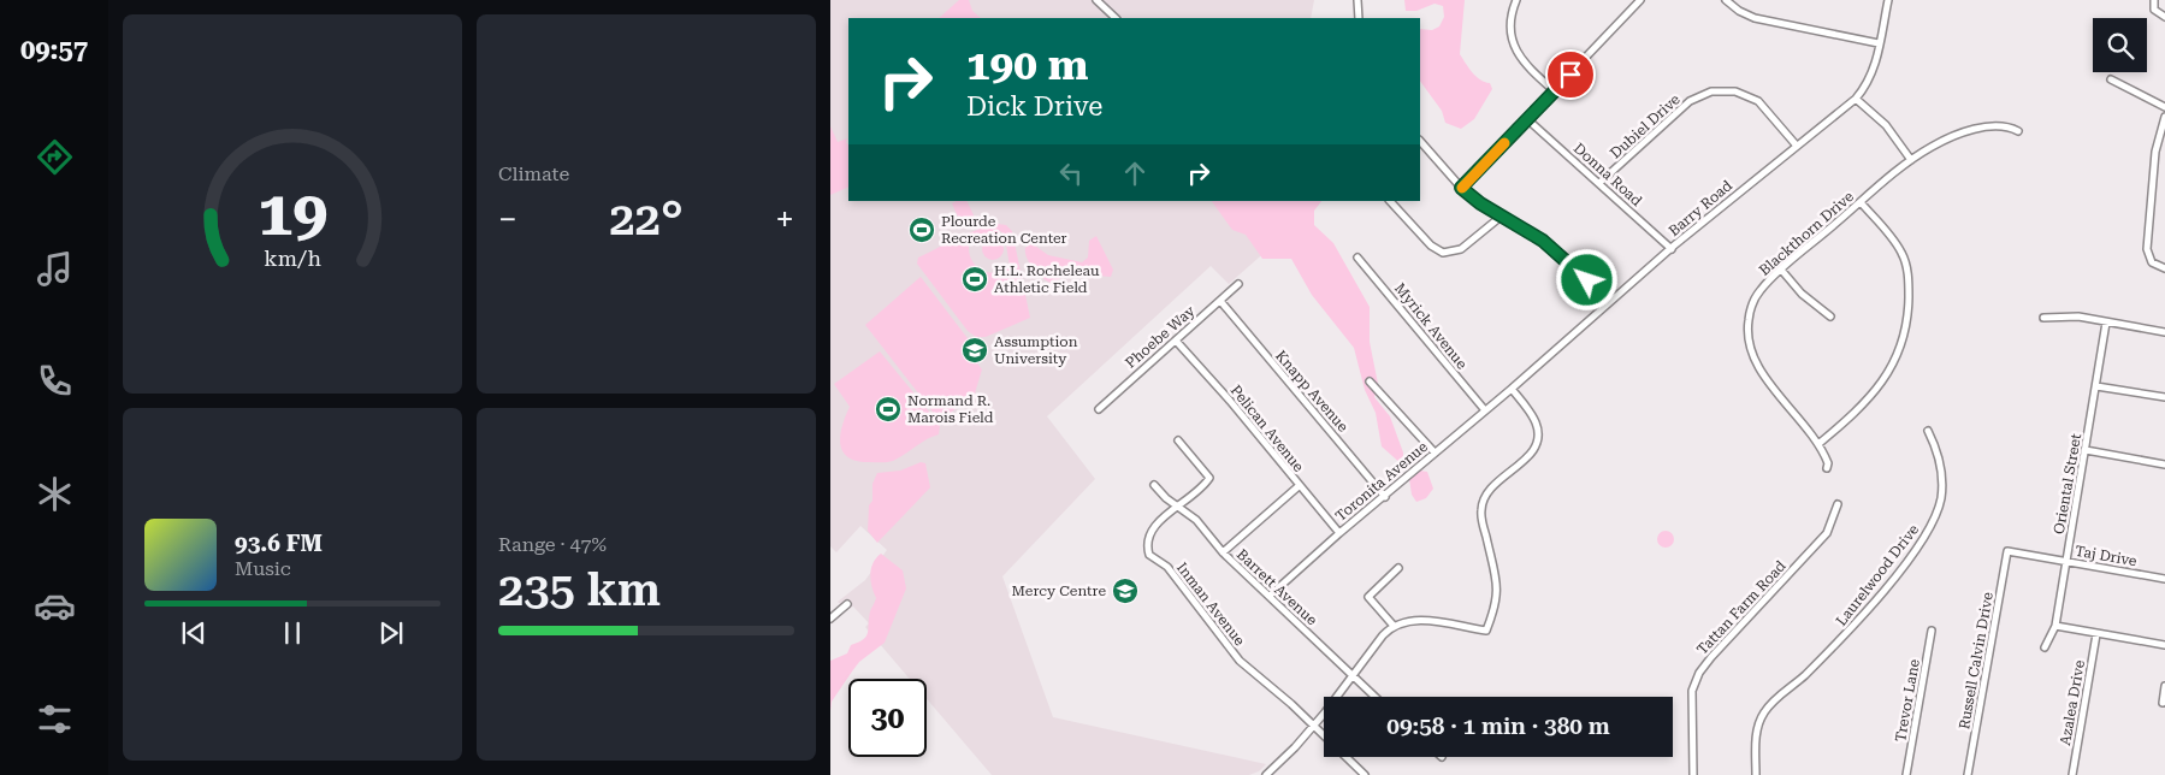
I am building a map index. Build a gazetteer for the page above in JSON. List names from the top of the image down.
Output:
{
  "streets": {
    "street": [
      "Dubiel Drive",
      "Donna Road",
      "Barry Road",
      "Blackthorn Drive",
      "Myrick Avenue",
      "Phoebe Way",
      "Knapp Avenue",
      "Pelican Avenue",
      "Toronita Avenue",
      "Oriental Street",
      "Taj Drive",
      "Laurelwood Drive",
      "Barrett Avenue",
      "Inman Avenue",
      "Tattan Farm Road",
      "Russell Calvin Drive",
      "Trevor Lane",
      "Azalea Drive"
    ]
  },
  "crossings": [
    ["Dubiel Drive", "Donna Road"],
    ["Dubiel Drive", "Barry Road"],
    ["Donna Road", "Barry Road"],
    ["Barry Road", "Toronita Avenue"],
    ["Myrick Avenue", "Toronita Avenue"],
    ["Phoebe Way", "Knapp Avenue"],
    ["Phoebe Way", "Pelican Avenue"],
    ["Knapp Avenue", "Toronita Avenue"],
    ["Pelican Avenue", "Toronita Avenue"],
    ["Toronita Avenue", "Barrett Avenue"],
    ["Oriental Street", "Taj Drive"],
    ["Taj Drive", "Russell Calvin Drive"],
    ["Barrett Avenue", "Inman Avenue"]
  ],
  "places": {
    "sports": ["Plourde Recreation Center", "H.L. Rocheleau Athletic Field", "Normand R. Marois Field"],
    "school or university": ["Assumption University", "Mercy Centre"]
  },
  "page": {
    "tabs": "09:57",
    "tile": [
      "Climate",
      ["Range · 47%", "235 km"]
    ],
    "turn": ["190 m", "Dick Drive"],
    "heat": ["−", "22°", "+"],
    "song": ["93.6 FM", "Music"],
    "limit": "30",
    "trip": "09:58 · 1 min · 380 m",
    "gauge": ["19", "km/h"]
  }
}
